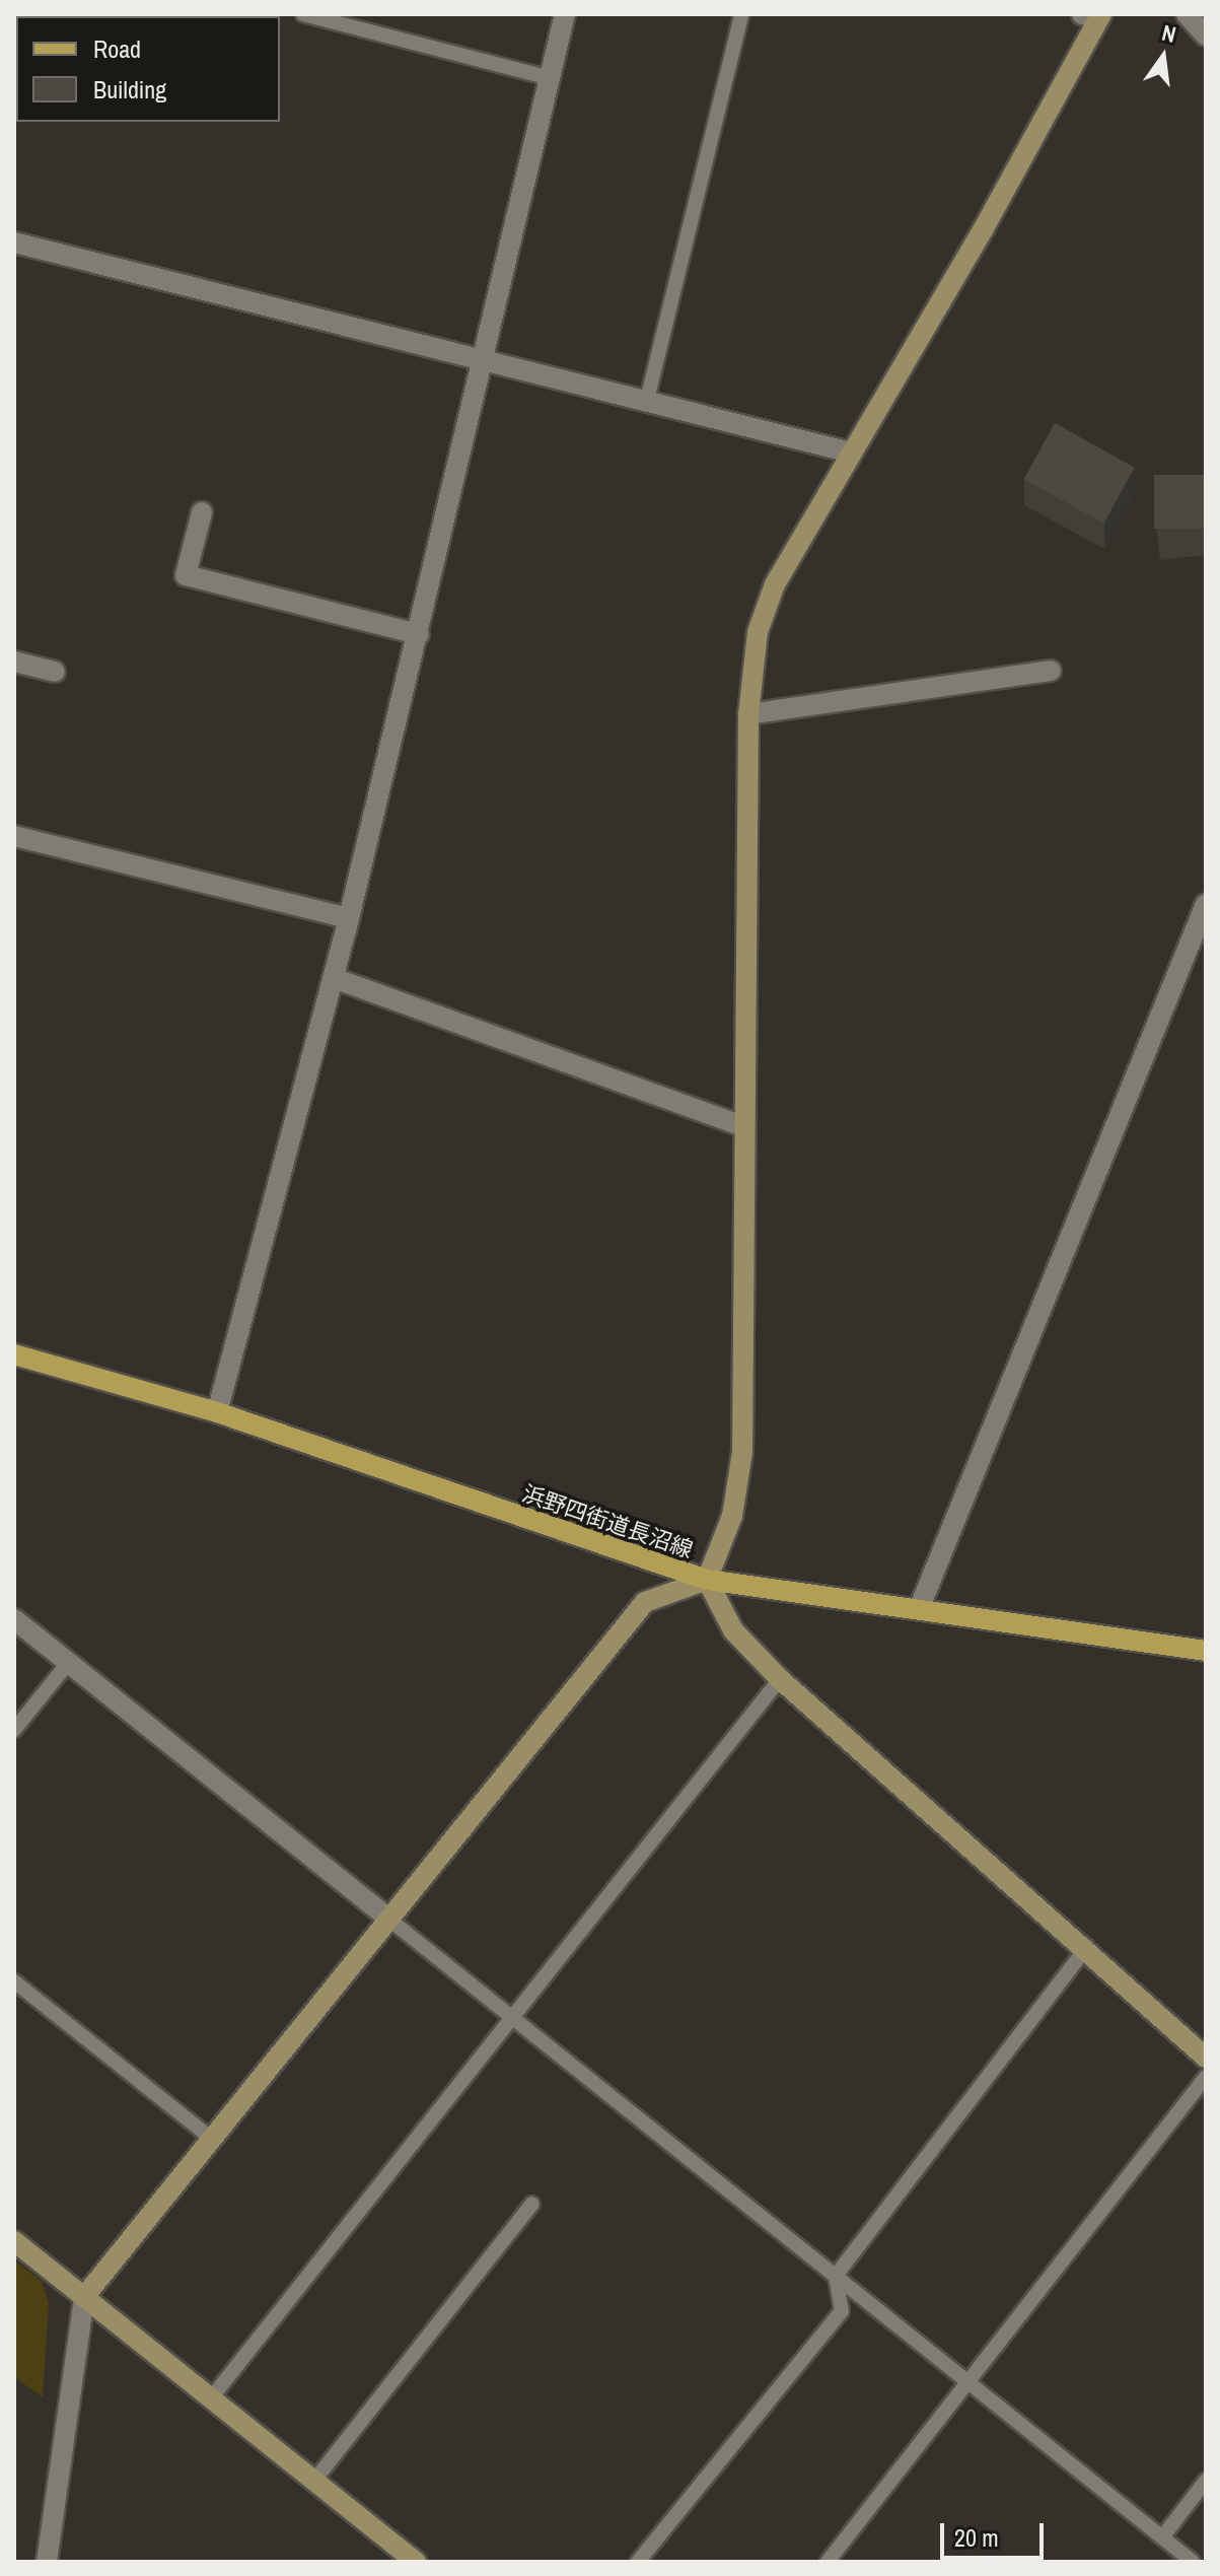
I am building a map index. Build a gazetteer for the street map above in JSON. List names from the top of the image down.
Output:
{
  "streets": {
    "main road": ["浜野四街道長沼線"]
  },
  "legend": ["Road", "Building"],
  "scale_bar": "20 m",
  "north": "top"
}
